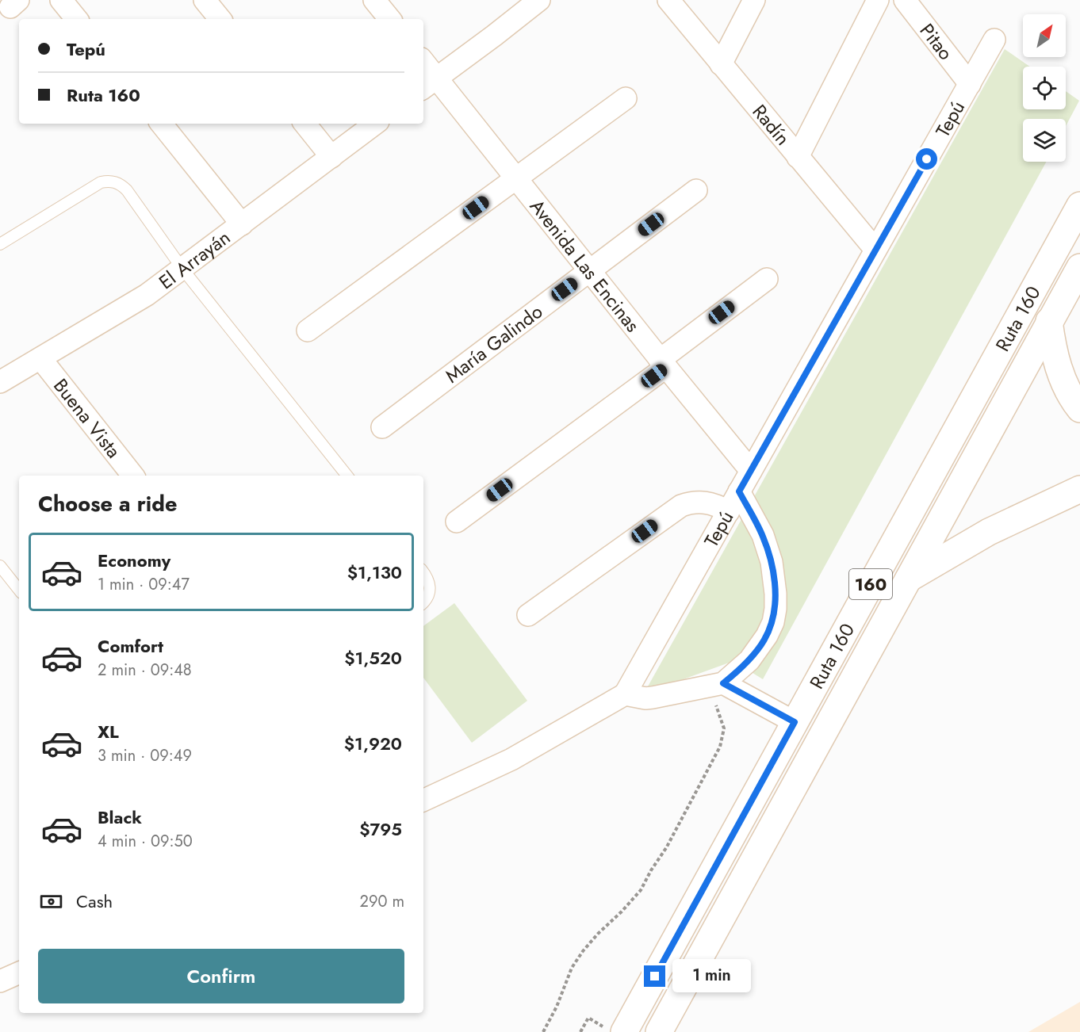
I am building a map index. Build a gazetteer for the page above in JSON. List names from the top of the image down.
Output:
{
  "streets": {
    "highway": ["Ruta 160", "160"],
    "street": [
      "Pitao",
      "Tepú",
      "Radín",
      "El Arrayán",
      "Avenida Las Encinas",
      "María Galindo",
      "Buena Vista"
    ]
  },
  "crossings": [
    ["Pitao", "Tepú"],
    ["Tepú", "Radín"],
    ["Tepú", "Avenida Las Encinas"],
    ["El Arrayán", "Buena Vista"],
    ["Avenida Las Encinas", "María Galindo"]
  ],
  "north": "top right",
  "page": {
    "banner": ["Tepú", "Ruta 160"],
    "heading": "Choose a ride",
    "list": [
      {
        "name": "Economy",
        "note": "1 min · 09:47",
        "value": "$1,130"
      },
      {
        "name": "Comfort",
        "note": "2 min · 09:48",
        "value": "$1,520"
      },
      {
        "name": "XL",
        "note": "3 min · 09:49",
        "value": "$1,920"
      },
      {
        "name": "Black",
        "note": "4 min · 09:50",
        "value": "$795"
      }
    ],
    "pay": ["Cash", "290 m"],
    "buttons": "Confirm",
    "bubble": "1 min"
  }
}
